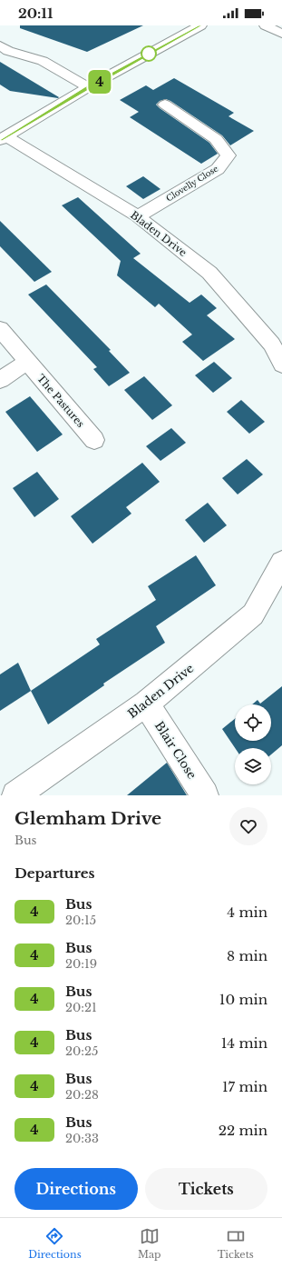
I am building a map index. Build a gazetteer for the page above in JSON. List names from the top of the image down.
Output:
{
  "streets": {
    "street": [
      "Clovelly Close",
      "Bladen Drive",
      "The Pastures",
      "Blair Close"
    ]
  },
  "crossings": [
    ["Clovelly Close", "Bladen Drive"],
    ["Bladen Drive", "Blair Close"]
  ],
  "lines": ["bus line 4"],
  "page": {
    "status": "20:11",
    "on_map": "4",
    "heading": [
      ["Glemham Drive", "Bus"],
      "Departures"
    ],
    "list": [
      {
        "mark": "4",
        "name": "Bus",
        "note": "20:15",
        "value": "4 min"
      },
      {
        "mark": "4",
        "name": "Bus",
        "note": "20:19",
        "value": "8 min"
      },
      {
        "mark": "4",
        "name": "Bus",
        "note": "20:21",
        "value": "10 min"
      },
      {
        "mark": "4",
        "name": "Bus",
        "note": "20:25",
        "value": "14 min"
      },
      {
        "mark": "4",
        "name": "Bus",
        "note": "20:28",
        "value": "17 min"
      },
      {
        "mark": "4",
        "name": "Bus",
        "note": "20:33",
        "value": "22 min"
      }
    ],
    "buttons": ["Directions", "Tickets"],
    "tabs": ["Directions", "Map", "Tickets"]
  }
}
